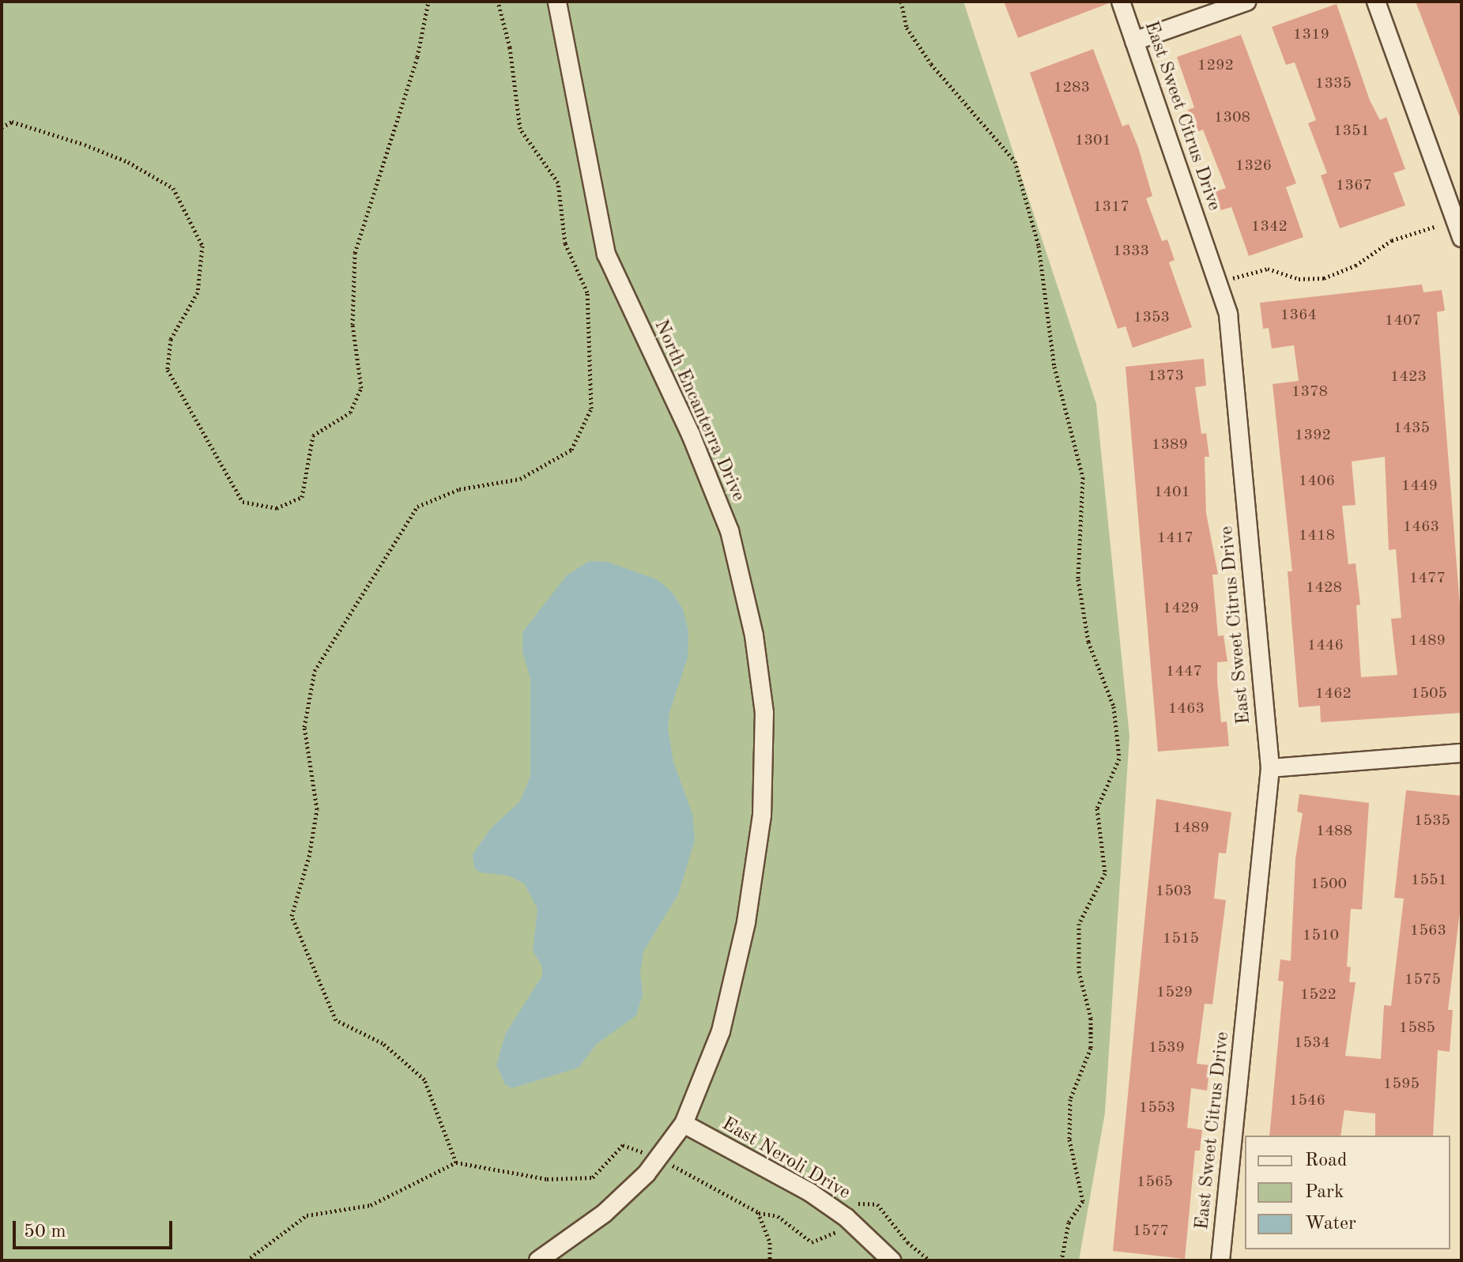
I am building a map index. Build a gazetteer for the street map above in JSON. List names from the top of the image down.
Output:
{
  "streets": {
    "street": ["East Sweet Citrus Drive", "North Encanterra Drive", "East Neroli Drive"]
  },
  "crossings": [
    ["North Encanterra Drive", "East Neroli Drive"]
  ],
  "house_numbers": [
    "1319",
    "1292",
    "1335",
    "1283",
    "1308",
    "1351",
    "1301",
    "1326",
    "1367",
    "1317",
    "1342",
    "1333",
    "1364",
    "1353",
    "1407",
    "1373",
    "1423",
    "1378",
    "1435",
    "1392",
    "1389",
    "1406",
    "1449",
    "1401",
    "1463",
    "1418",
    "1417",
    "1477",
    "1428",
    "1429",
    "1489",
    "1446",
    "1447",
    "1462",
    "1505",
    "1463",
    "1535",
    "1489",
    "1488",
    "1551",
    "1500",
    "1503",
    "1563",
    "1510",
    "1515",
    "1575",
    "1529",
    "1522",
    "1585",
    "1534",
    "1539",
    "1595",
    "1546",
    "1553",
    "1565",
    "1577"
  ],
  "legend": ["Road", "Park", "Water"],
  "scale_bar": "50 m"
}
